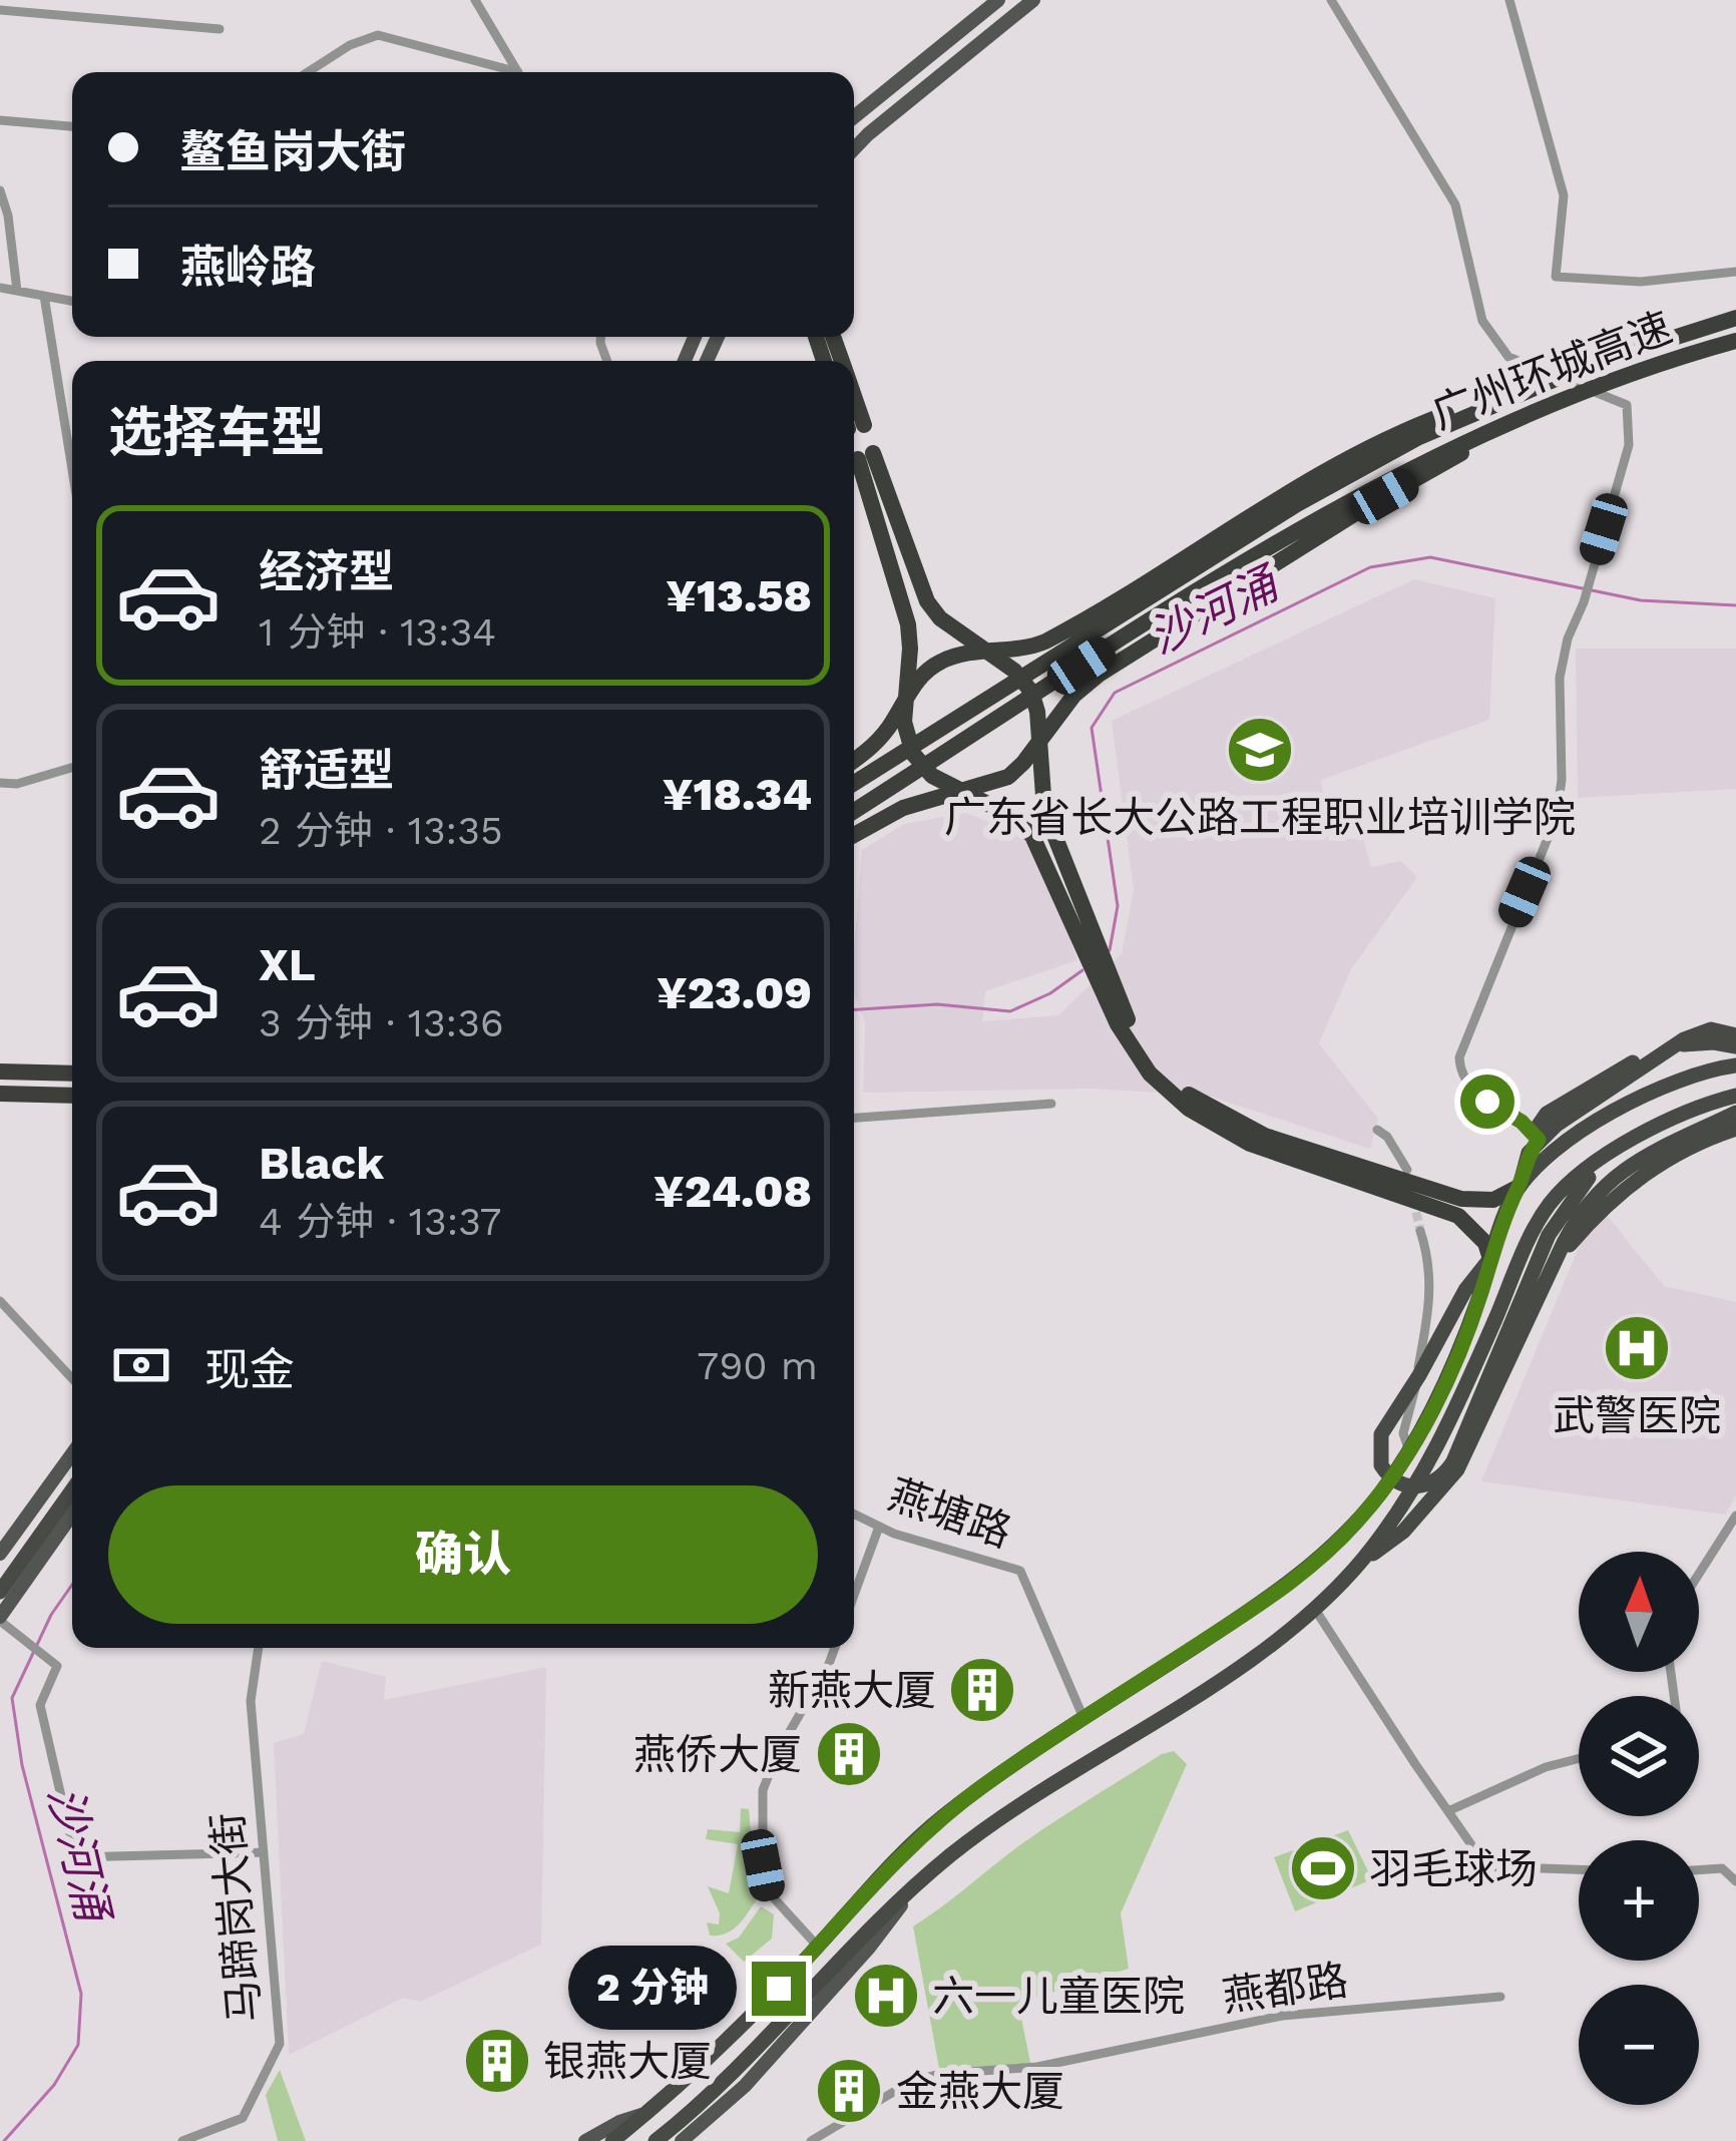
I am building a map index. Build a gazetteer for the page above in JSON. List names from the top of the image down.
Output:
{
  "streets": {
    "highway": ["广州环城高速"],
    "street": ["燕塘路", "马蹄岗大街", "燕都路"]
  },
  "water": ["沙河涌"],
  "places": {
    "school or university": ["广东省长大公路工程职业培训学院"],
    "hospital": ["武警医院", "六一儿童医院"],
    "building": [
      "新燕大厦",
      "燕侨大厦",
      "银燕大厦",
      "金燕大厦"
    ],
    "sports": ["羽毛球场"]
  },
  "north": "top",
  "page": {
    "banner": ["鳌鱼岗大街", "燕岭路"],
    "heading": "选择车型",
    "list": [
      {
        "name": "经济型",
        "note": "1 分钟 · 13:34",
        "value": "¥13.58"
      },
      {
        "name": "舒适型",
        "note": "2 分钟 · 13:35",
        "value": "¥18.34"
      },
      {
        "name": "XL",
        "note": "3 分钟 · 13:36",
        "value": "¥23.09"
      },
      {
        "name": "Black",
        "note": "4 分钟 · 13:37",
        "value": "¥24.08"
      }
    ],
    "pay": ["现金", "790 m"],
    "buttons": "确认",
    "map_buttons": ["+", "−"],
    "bubble": "2 分钟"
  }
}
